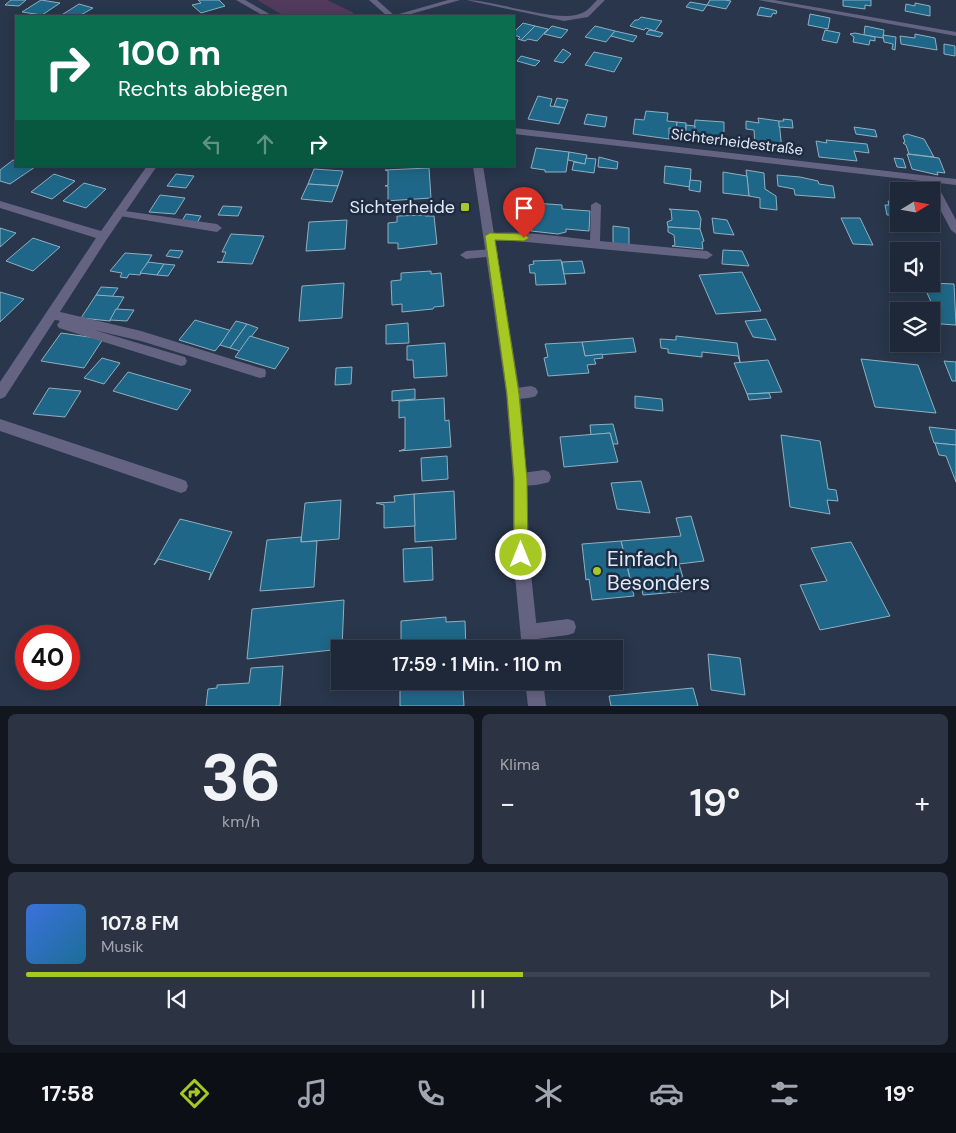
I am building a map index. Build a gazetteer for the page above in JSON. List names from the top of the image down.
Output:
{
  "streets": {
    "street": ["Sichterheidestraße"]
  },
  "places": {
    "transit": ["Sichterheide"],
    "other": ["Einfach Besonders"]
  },
  "north": "right",
  "page": {
    "turn": ["100 m", "Rechts abbiegen"],
    "limit": "40",
    "trip": "17:59 · 1 Min. · 110 m",
    "tile": [
      ["36", "km/h"],
      "Klima"
    ],
    "heat": ["−", "19°", "+"],
    "song": ["107.8 FM", "Musik"],
    "tabs": ["17:58", "19°"]
  }
}
